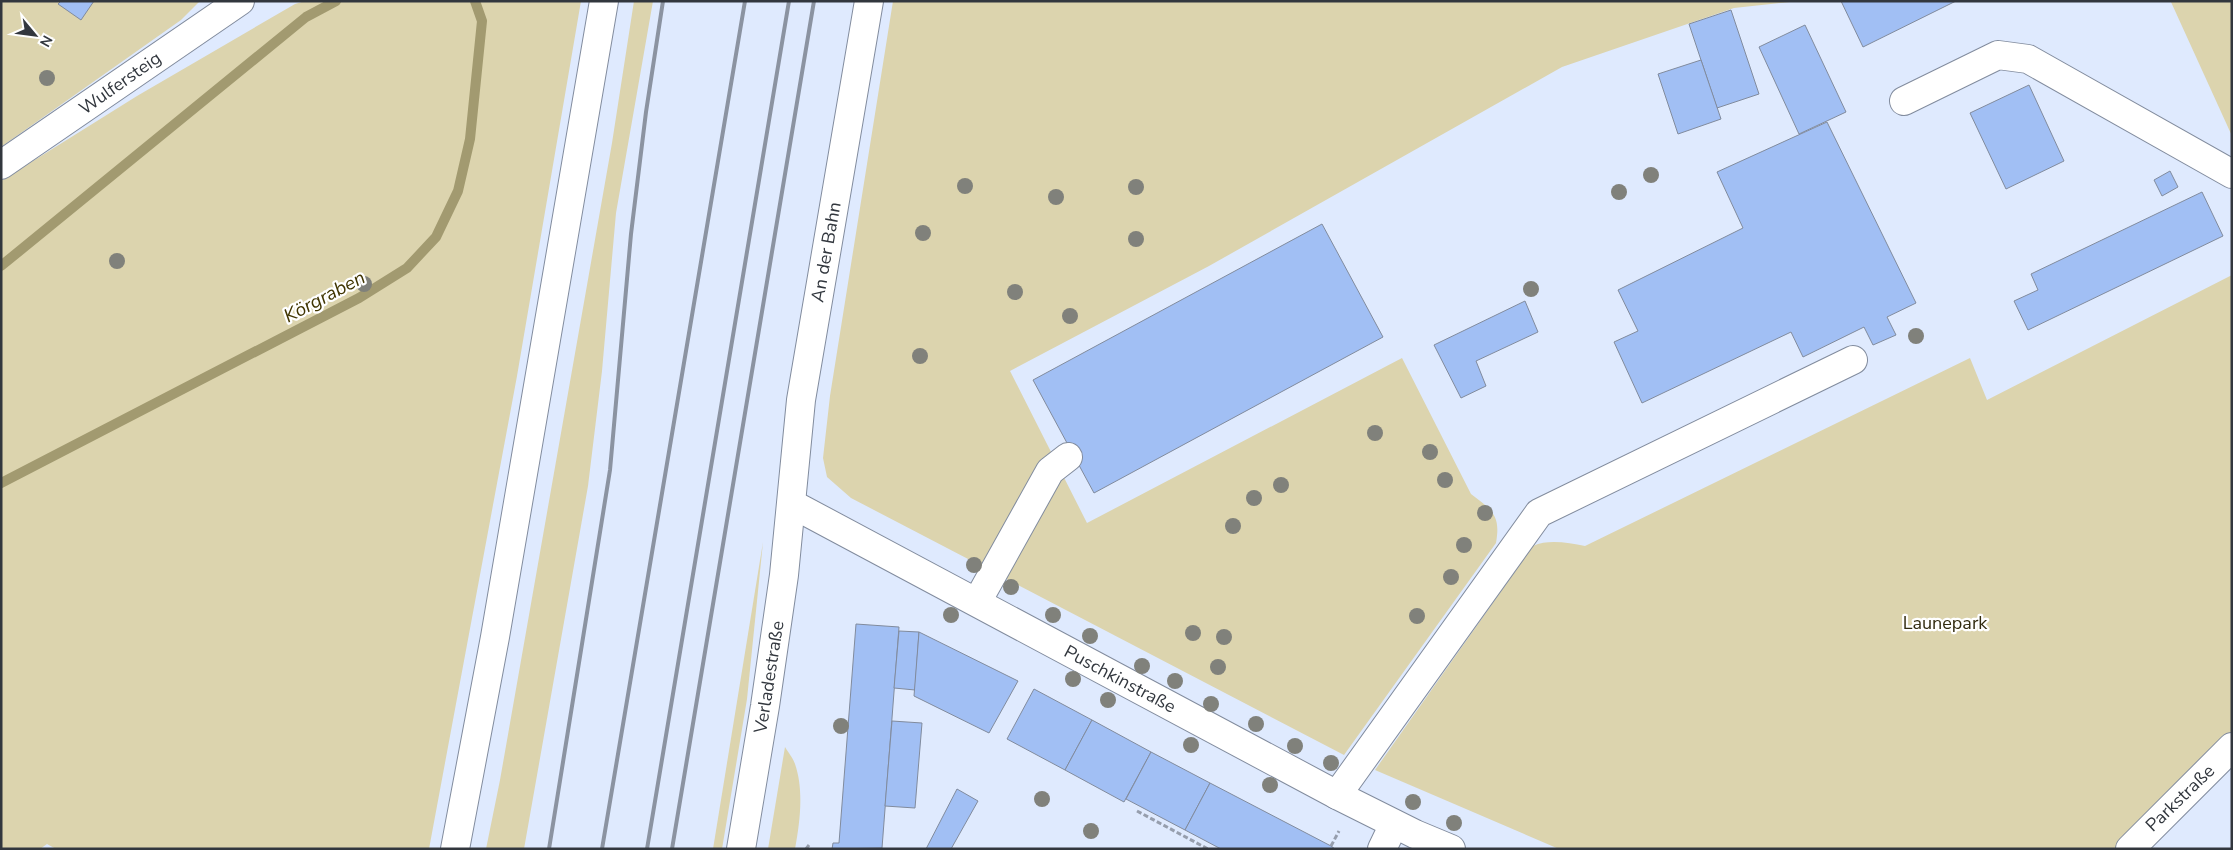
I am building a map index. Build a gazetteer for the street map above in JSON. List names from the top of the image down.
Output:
{
  "streets": {
    "street": [
      "Wulfersteig",
      "An der Bahn",
      "Verladestraße",
      "Puschkinstraße",
      "Parkstraße"
    ]
  },
  "crossings": [
    ["An der Bahn", "Verladestraße"],
    ["An der Bahn", "Puschkinstraße"],
    ["Verladestraße", "Puschkinstraße"]
  ],
  "water": ["Körgraben"],
  "parks": ["Launepark"],
  "north": "bottom right"
}
